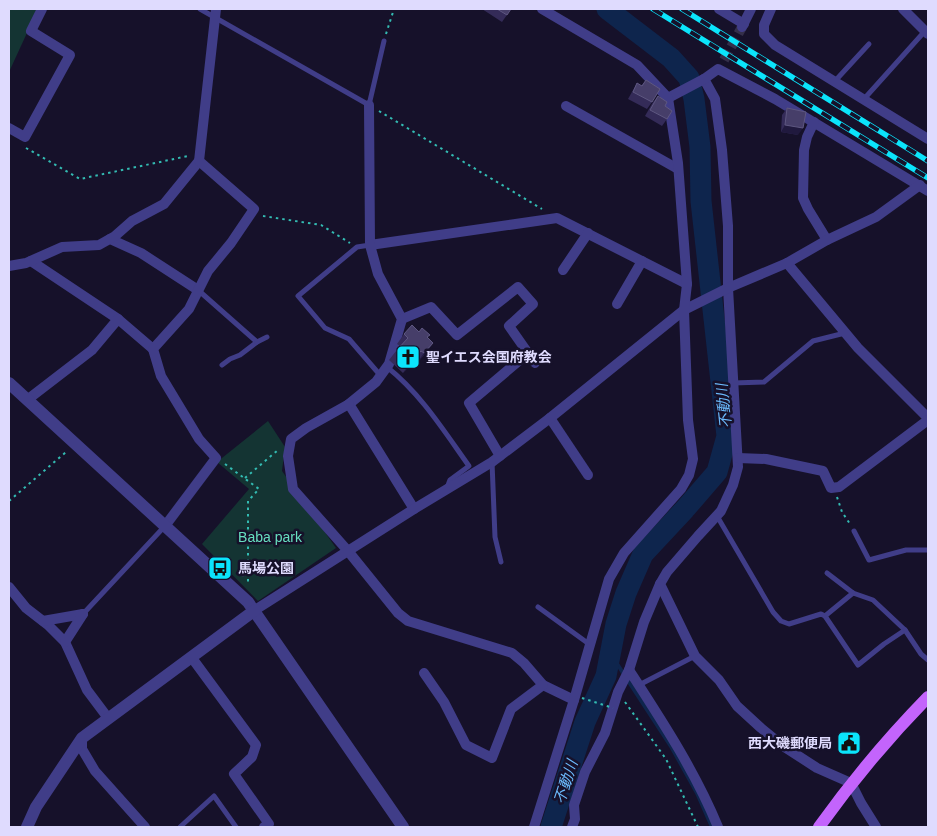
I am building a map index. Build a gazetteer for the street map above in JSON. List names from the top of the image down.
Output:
{
  "water": ["不動川"],
  "parks": ["Baba park"],
  "places": {
    "church": ["聖イエス会国府教会"],
    "bus stop": ["馬場公園"],
    "public building": ["西大磯郵便局"]
  }
}
